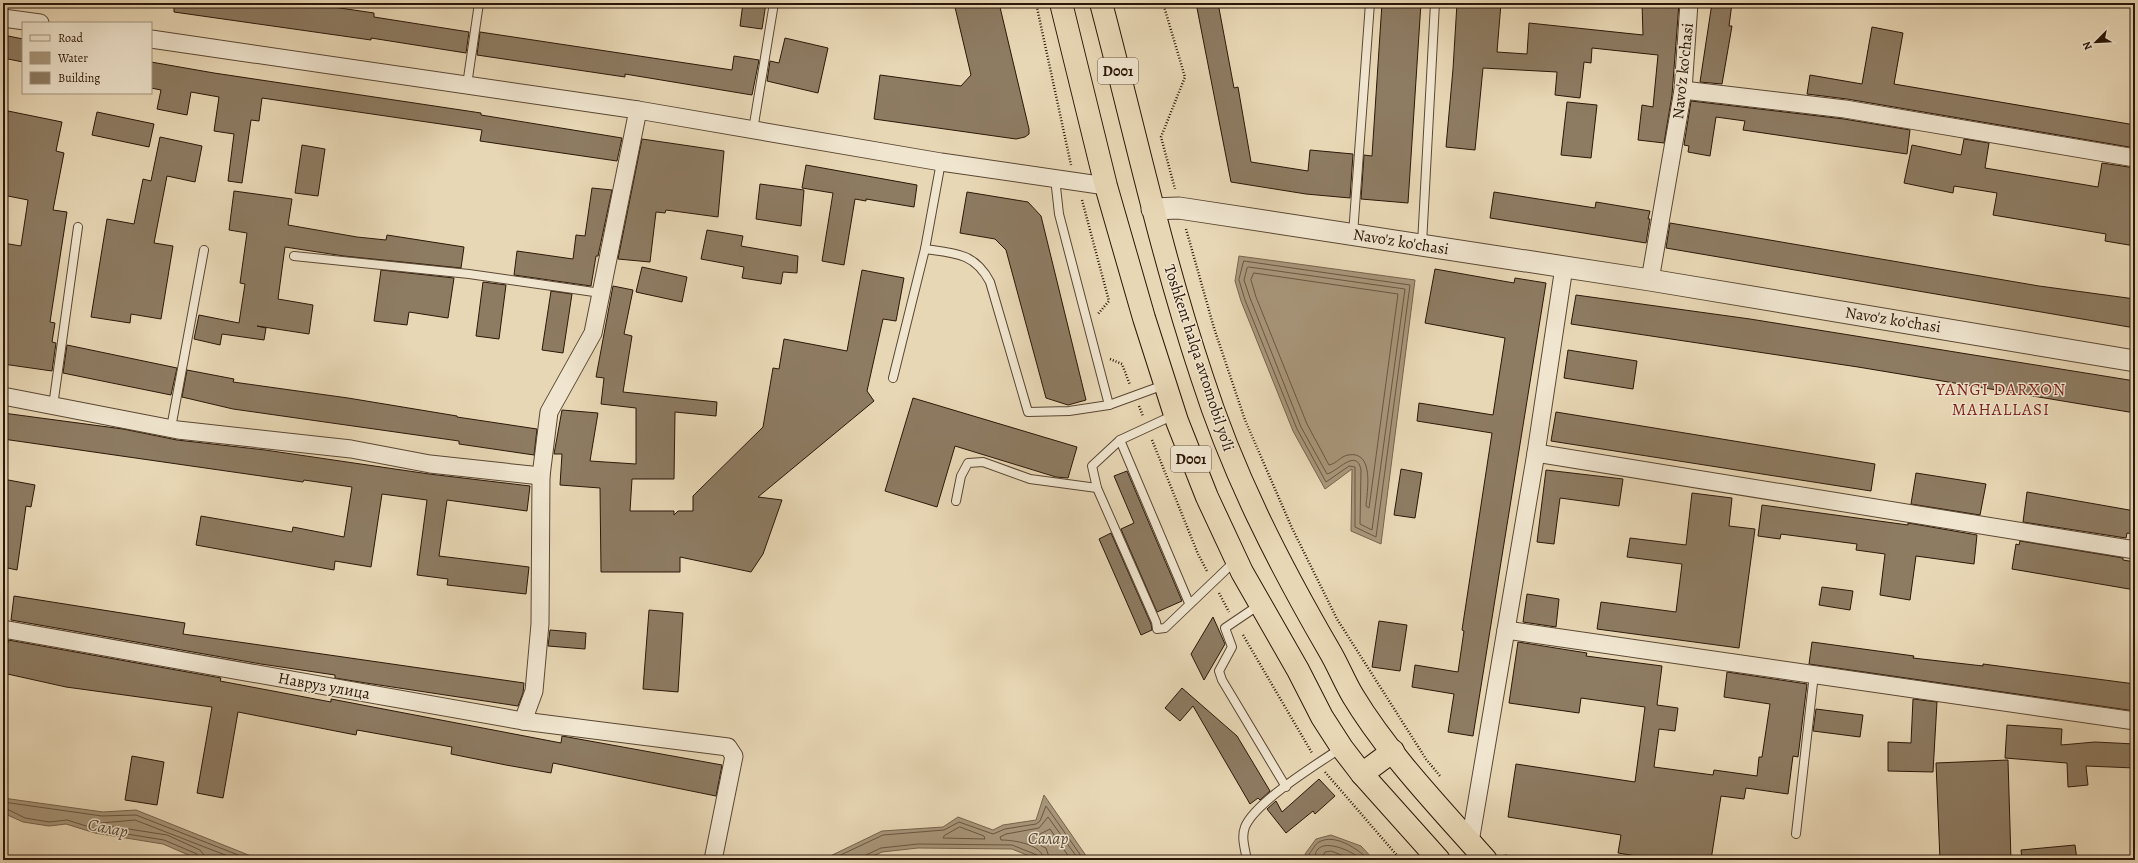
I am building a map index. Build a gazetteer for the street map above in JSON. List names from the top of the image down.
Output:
{
  "streets": {
    "highway": ["D001", "Toshkent halqa avtomobil yo'li"],
    "street": ["Navo'z ko'chasi", "Навруз улица"]
  },
  "crossings": [
    ["Navo'z ko'chasi", "Toshkent halqa avtomobil yo'li"]
  ],
  "districts": ["YANGI DARXON MAHALLASI"],
  "water": ["Салар"],
  "legend": ["Road", "Water", "Building"],
  "north": "bottom left"
}
